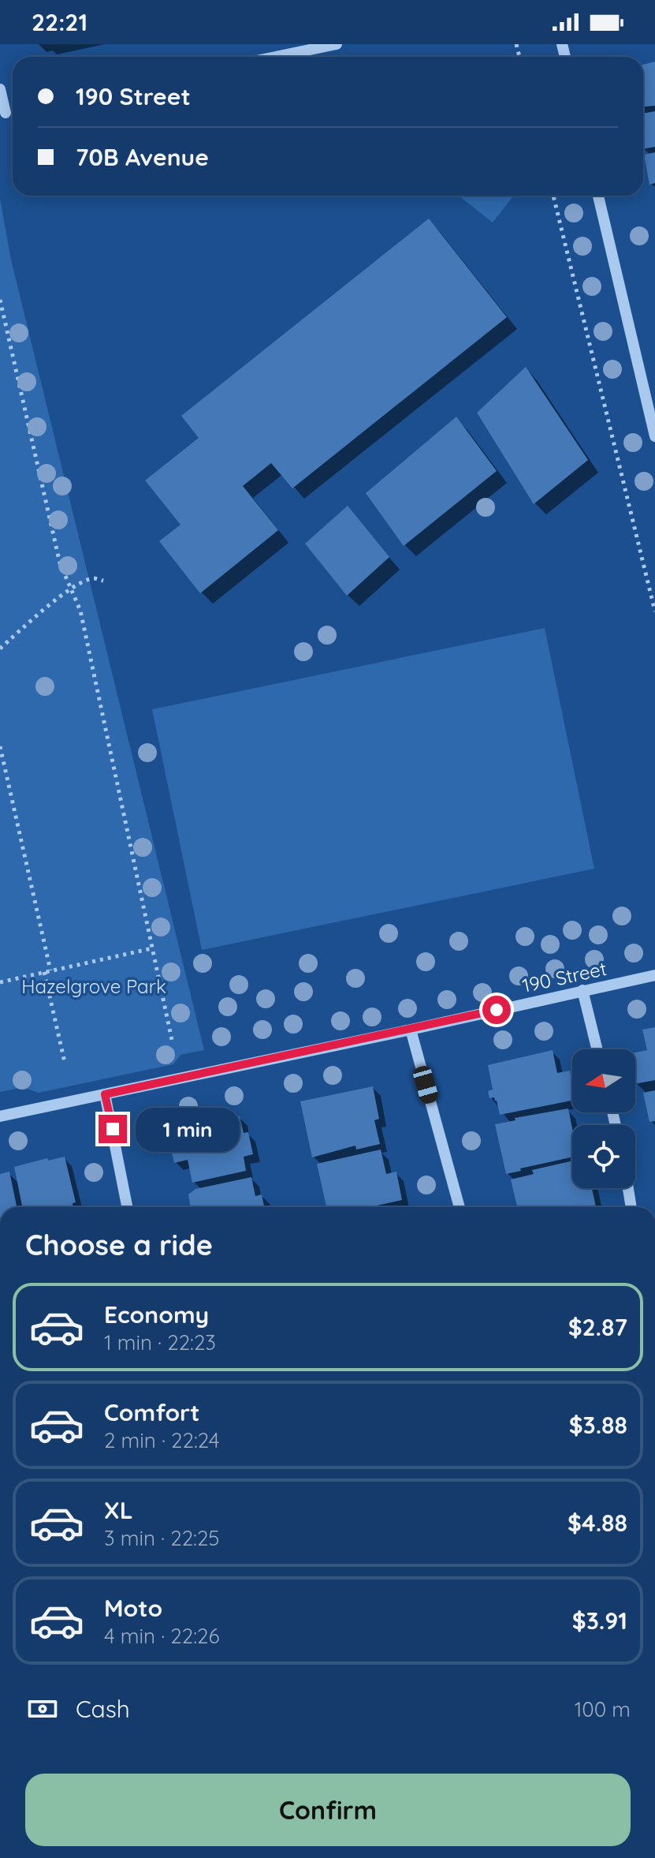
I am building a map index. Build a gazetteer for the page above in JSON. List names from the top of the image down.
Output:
{
  "streets": {
    "street": ["190 Street"]
  },
  "parks": ["Hazelgrove Park"],
  "north": "left",
  "page": {
    "status": "22:21",
    "banner": ["190 Street", "70B Avenue"],
    "bubble": "1 min",
    "heading": "Choose a ride",
    "list": [
      {
        "name": "Economy",
        "note": "1 min · 22:23",
        "value": "$2.87"
      },
      {
        "name": "Comfort",
        "note": "2 min · 22:24",
        "value": "$3.88"
      },
      {
        "name": "XL",
        "note": "3 min · 22:25",
        "value": "$4.88"
      },
      {
        "name": "Moto",
        "note": "4 min · 22:26",
        "value": "$3.91"
      }
    ],
    "pay": ["Cash", "100 m"],
    "buttons": "Confirm"
  }
}
